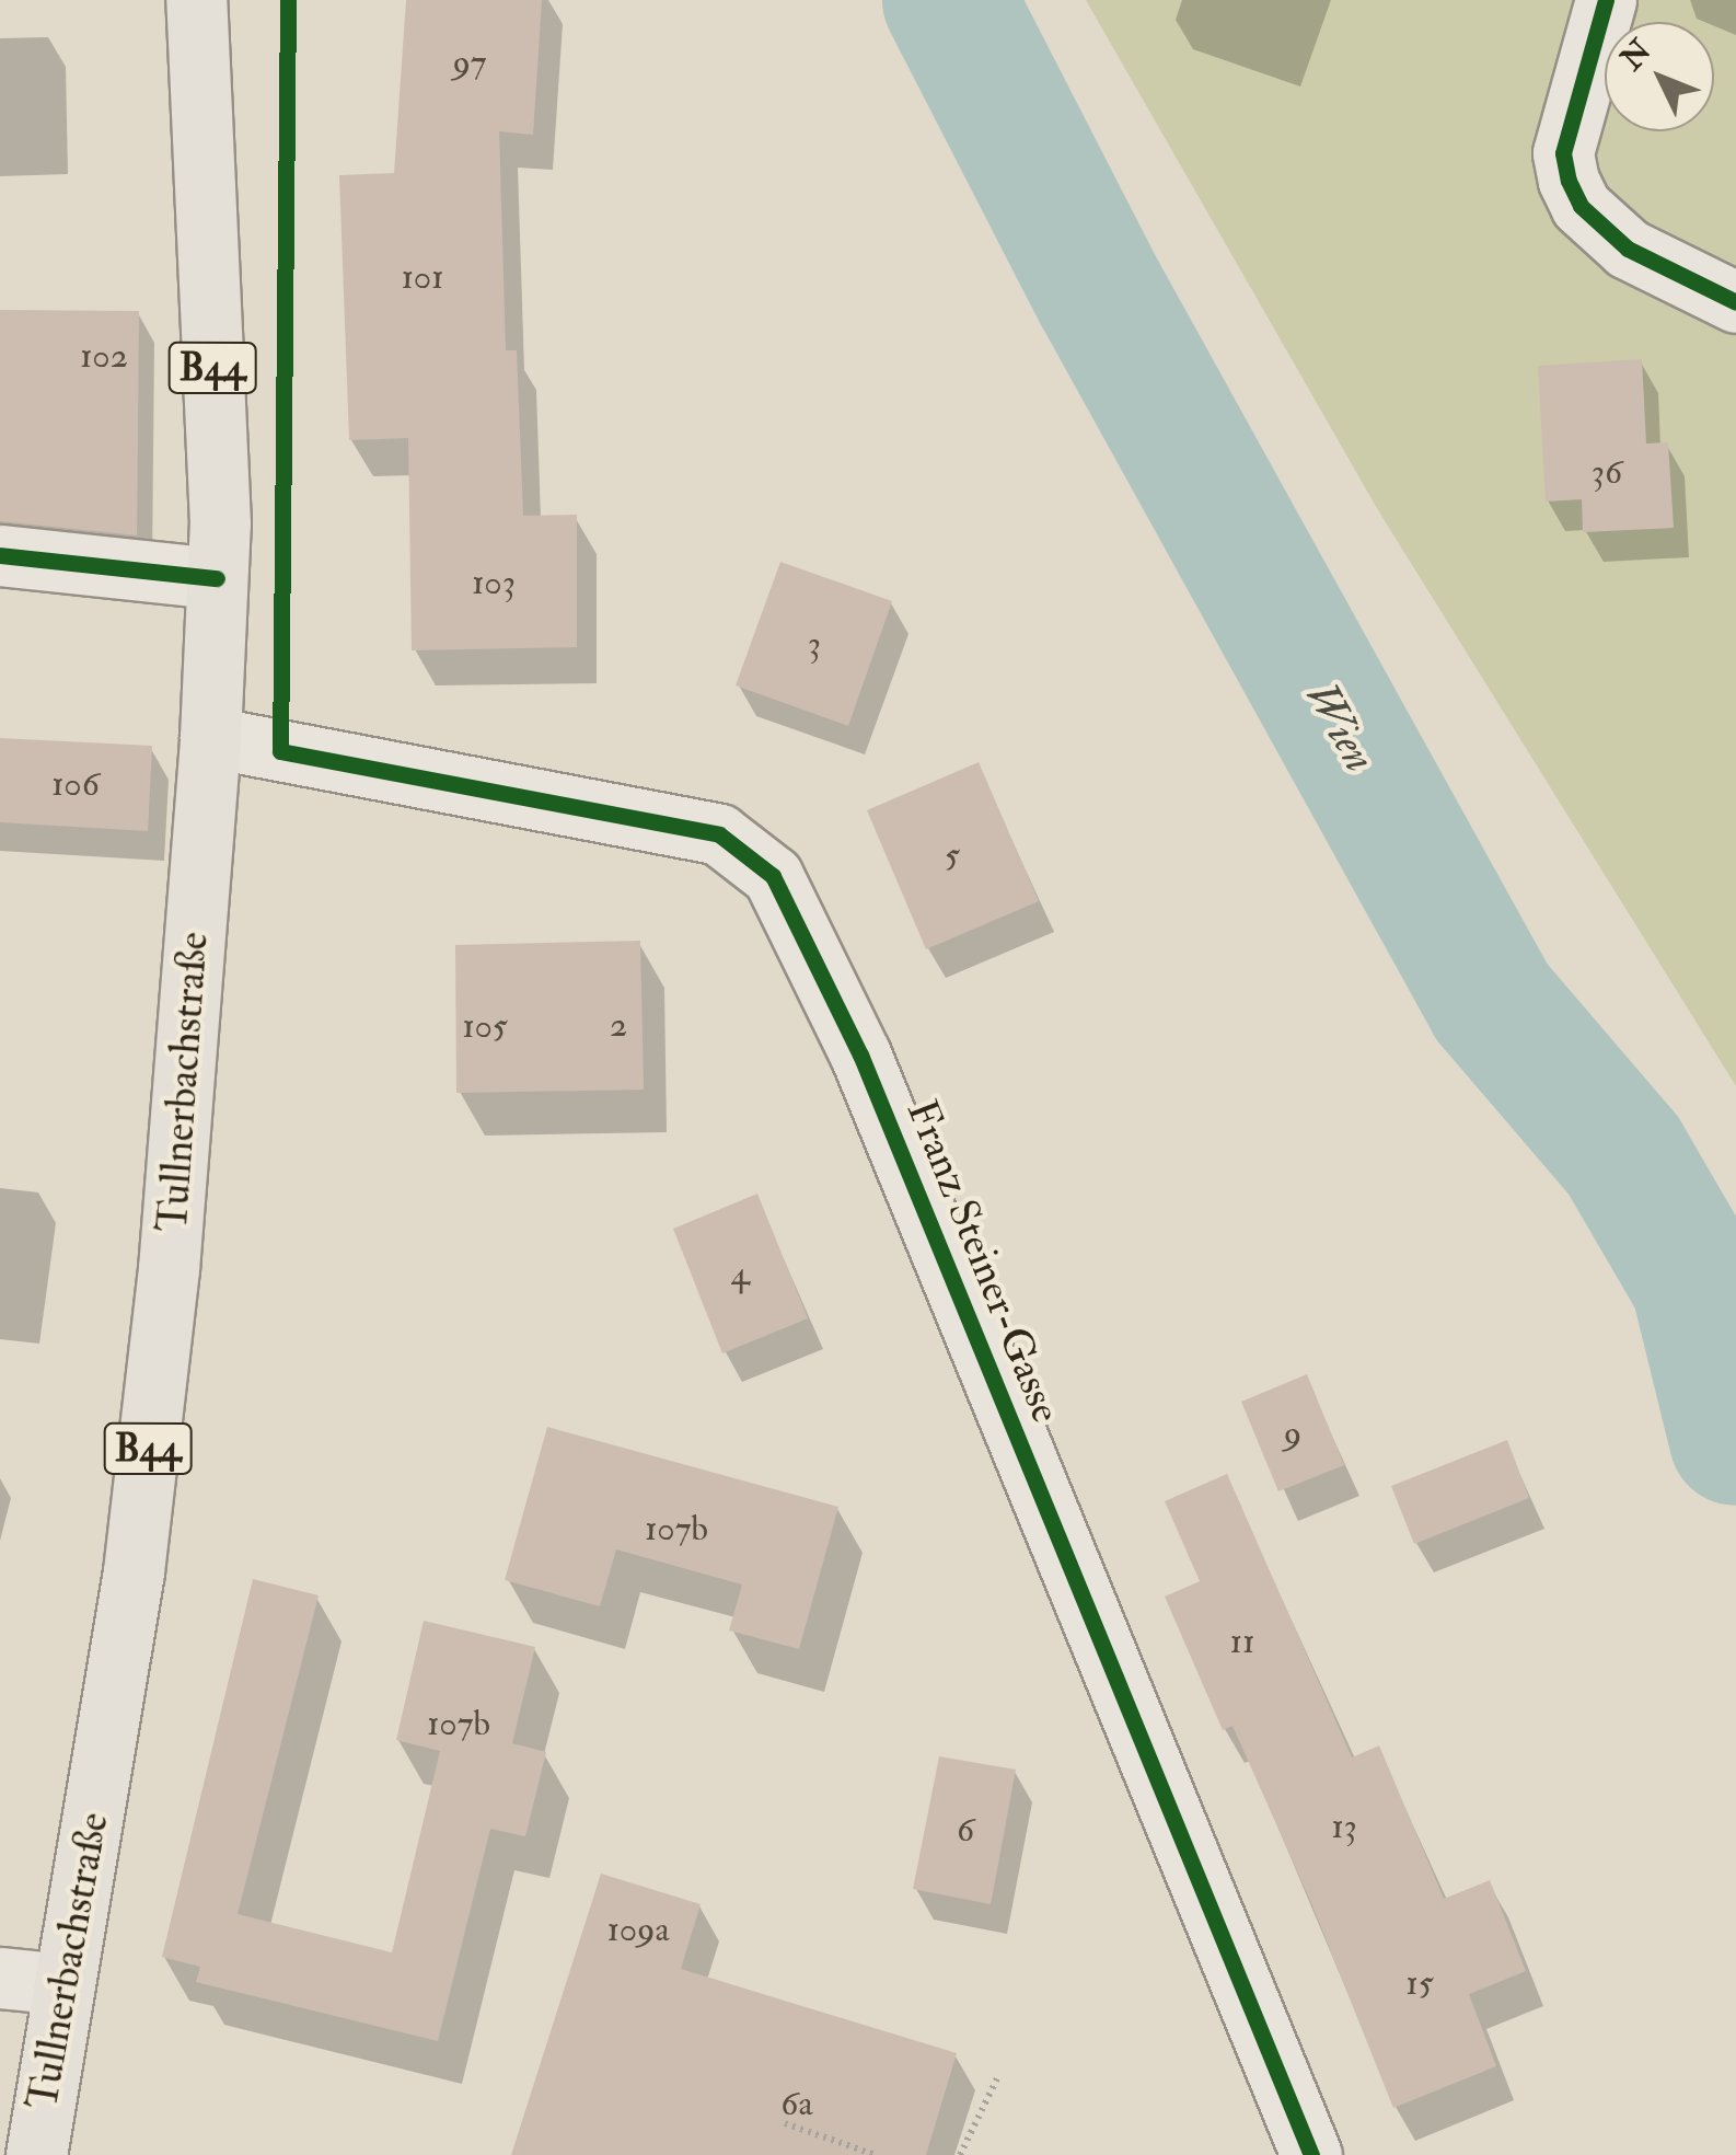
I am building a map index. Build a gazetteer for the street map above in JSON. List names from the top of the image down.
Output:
{
  "streets": {
    "main road": ["B44", "Tullnerbachstraße"],
    "street": ["Franz Steiner-Gasse"]
  },
  "crossings": [
    ["Tullnerbachstraße", "Franz Steiner-Gasse"]
  ],
  "water": ["Wien"],
  "house_numbers": [
    "97",
    "101",
    "102",
    "36",
    "103",
    "3",
    "106",
    "5",
    "2",
    "105",
    "4",
    "9",
    "107b",
    "11",
    "107b",
    "13",
    "6",
    "109a",
    "15",
    "6a"
  ],
  "north": "top left"
}
